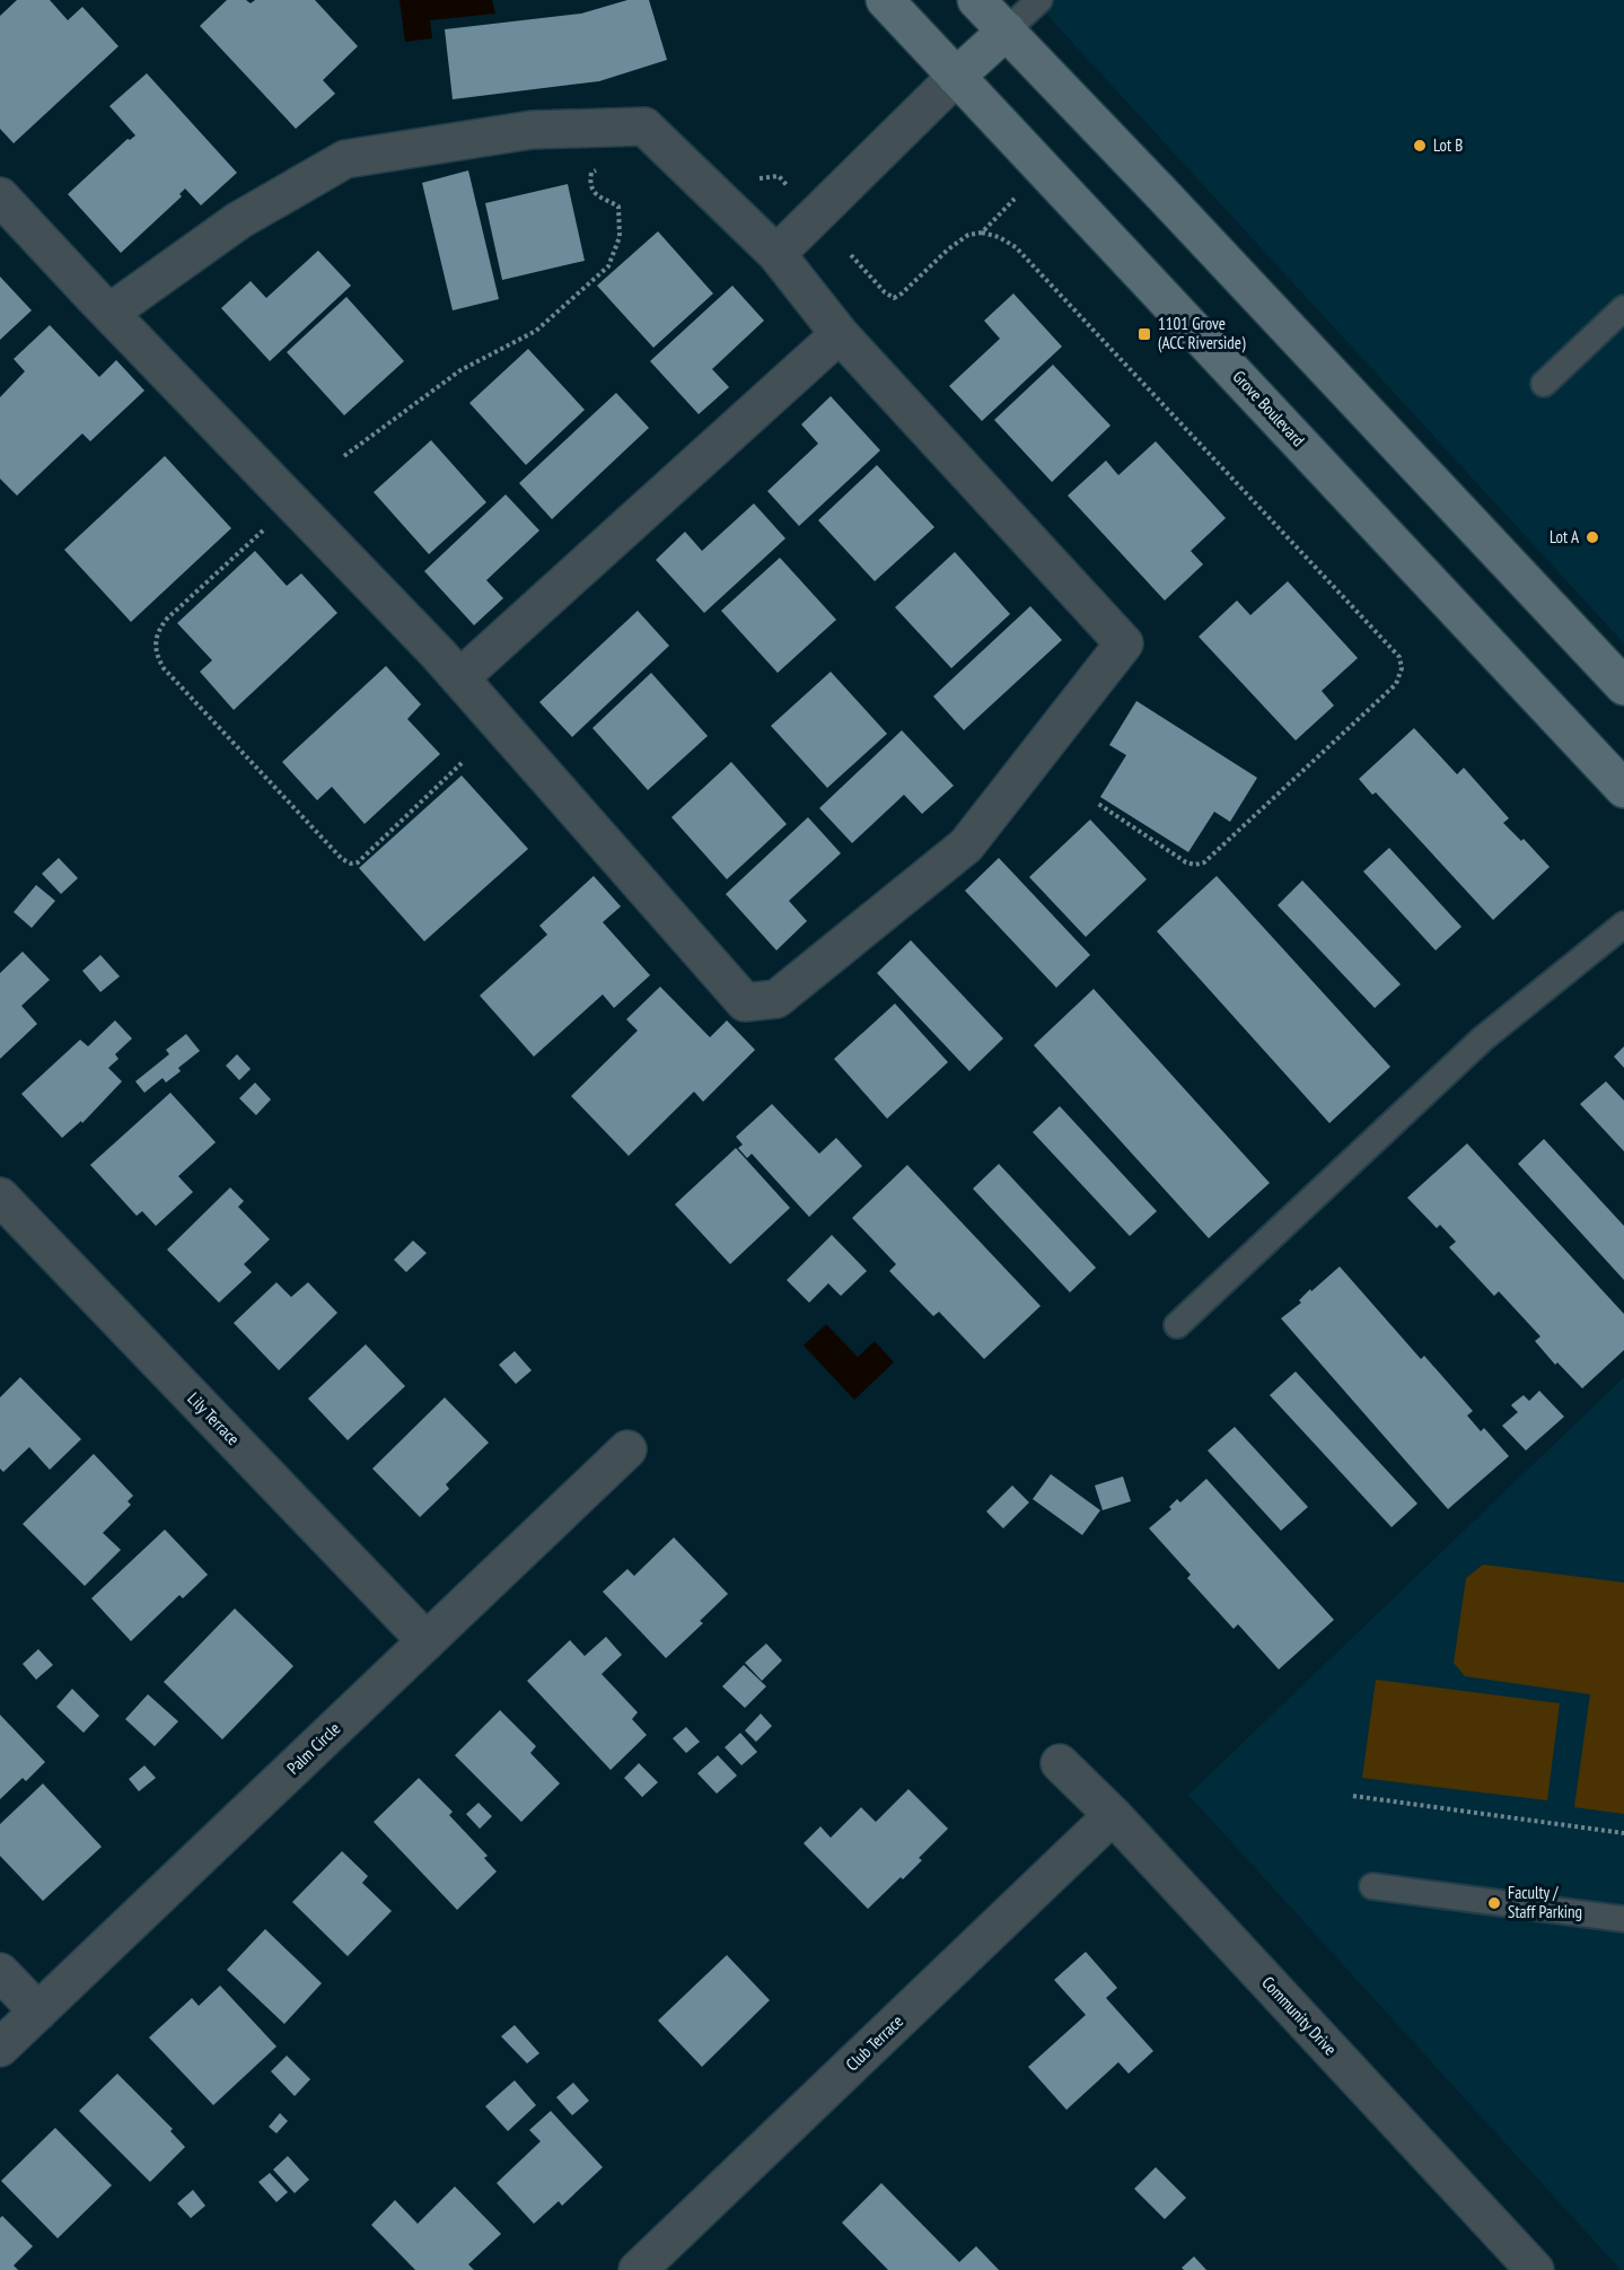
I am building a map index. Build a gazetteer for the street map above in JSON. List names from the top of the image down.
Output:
{
  "streets": {
    "street": [
      "Grove Boulevard",
      "Lily Terrace",
      "Palm Circle",
      "Community Drive",
      "Club Terrace"
    ]
  },
  "crossings": [
    ["Lily Terrace", "Palm Circle"],
    ["Community Drive", "Club Terrace"]
  ],
  "places": {
    "other": ["Lot B", "Lot A", "Faculty / Staff Parking"],
    "transit": ["1101 Grove (ACC Riverside)"]
  }
}
